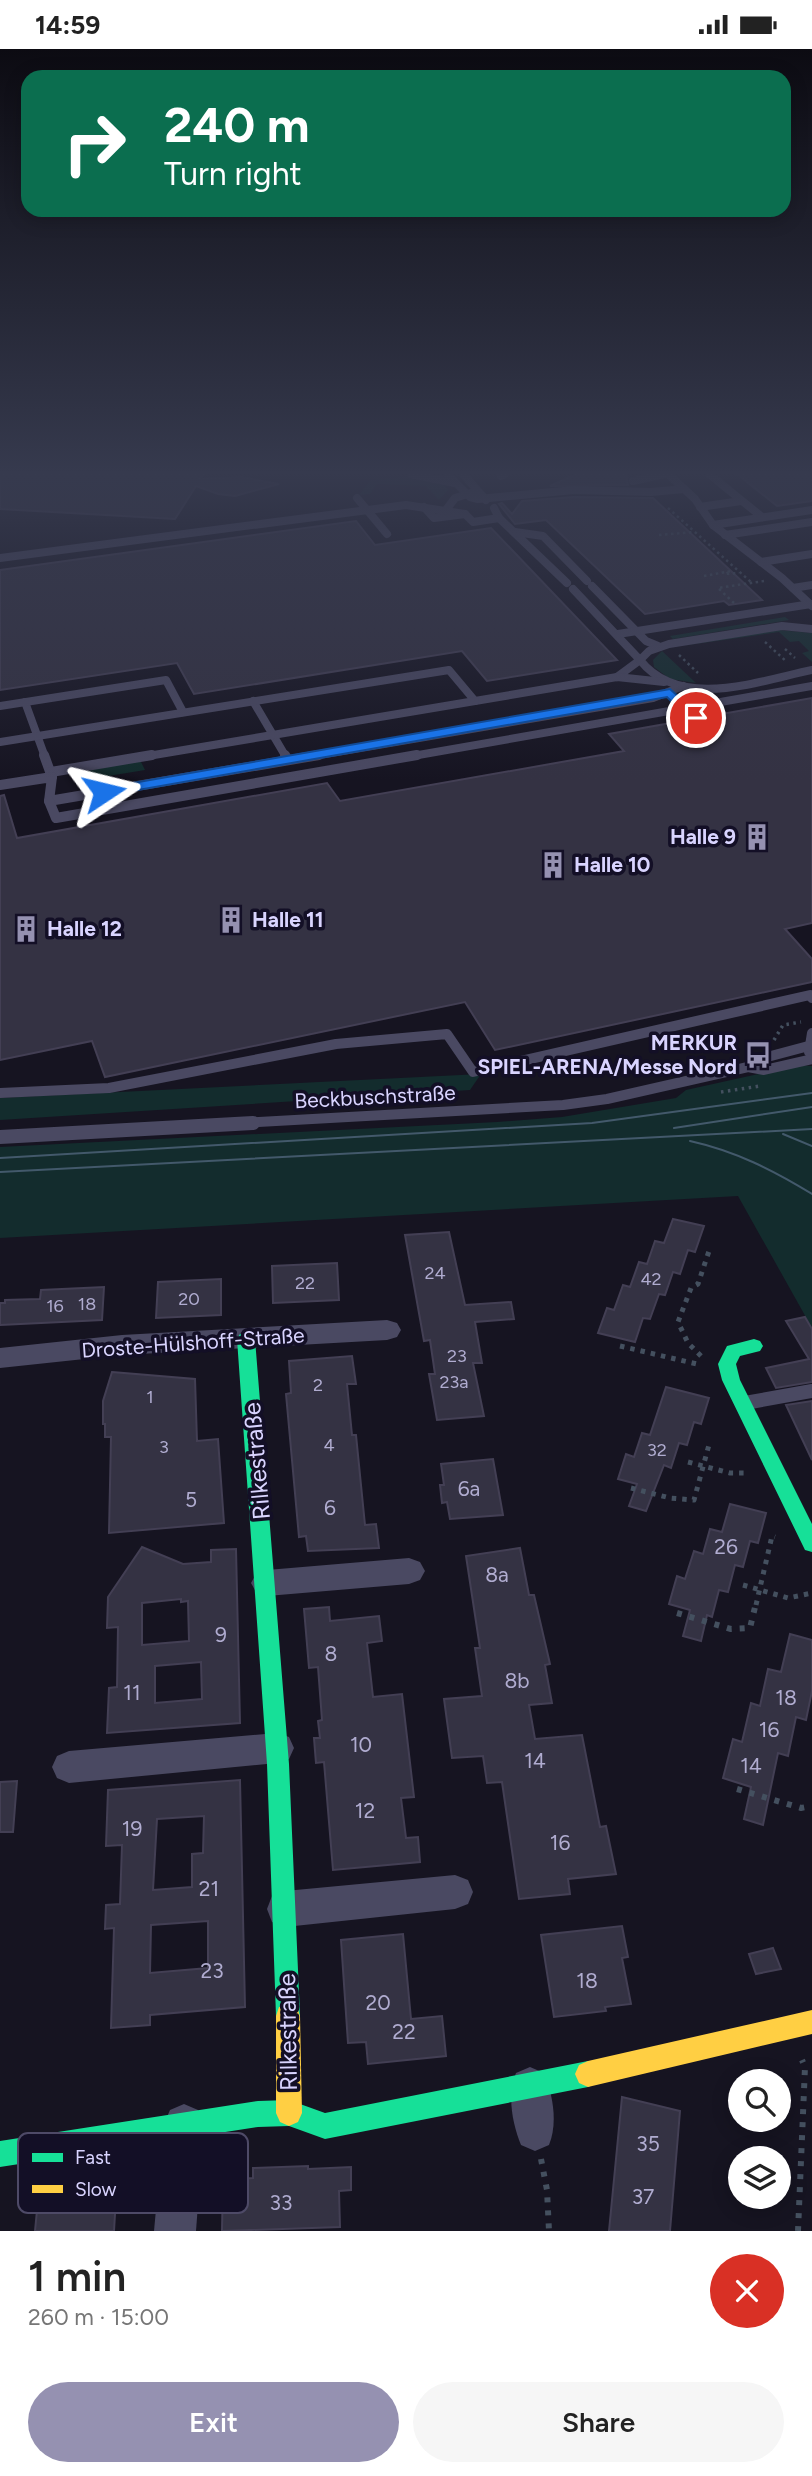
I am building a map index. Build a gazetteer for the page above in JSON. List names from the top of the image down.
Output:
{
  "streets": {
    "street": ["Droste-Hülshoff-Straße", "Rilkestraße"],
    "lane": ["Beckbuschstraße"]
  },
  "crossings": [
    ["Droste-Hülshoff-Straße", "Rilkestraße"]
  ],
  "places": {
    "building": [
      "Halle 9",
      "Halle 10",
      "Halle 11",
      "Halle 12"
    ],
    "bus stop": ["MERKUR SPIEL-ARENA/Messe Nord"]
  },
  "house_numbers": [
    "24",
    "42",
    "22",
    "20",
    "18",
    "16",
    "23",
    "23a",
    "2",
    "1",
    "4",
    "3",
    "32",
    "6a",
    "5",
    "6",
    "26",
    "8a",
    "9",
    "8",
    "8b",
    "11",
    "18",
    "16",
    "10",
    "14",
    "14",
    "12",
    "19",
    "16",
    "21",
    "23",
    "18",
    "20",
    "22",
    "35",
    "37",
    "33"
  ],
  "legend": ["Fast", "Slow"],
  "page": {
    "status": "14:59",
    "turn": ["240 m", "Turn right"],
    "heading": ["1 min", "260 m · 15:00"],
    "buttons": ["Exit", "Share"]
  }
}
